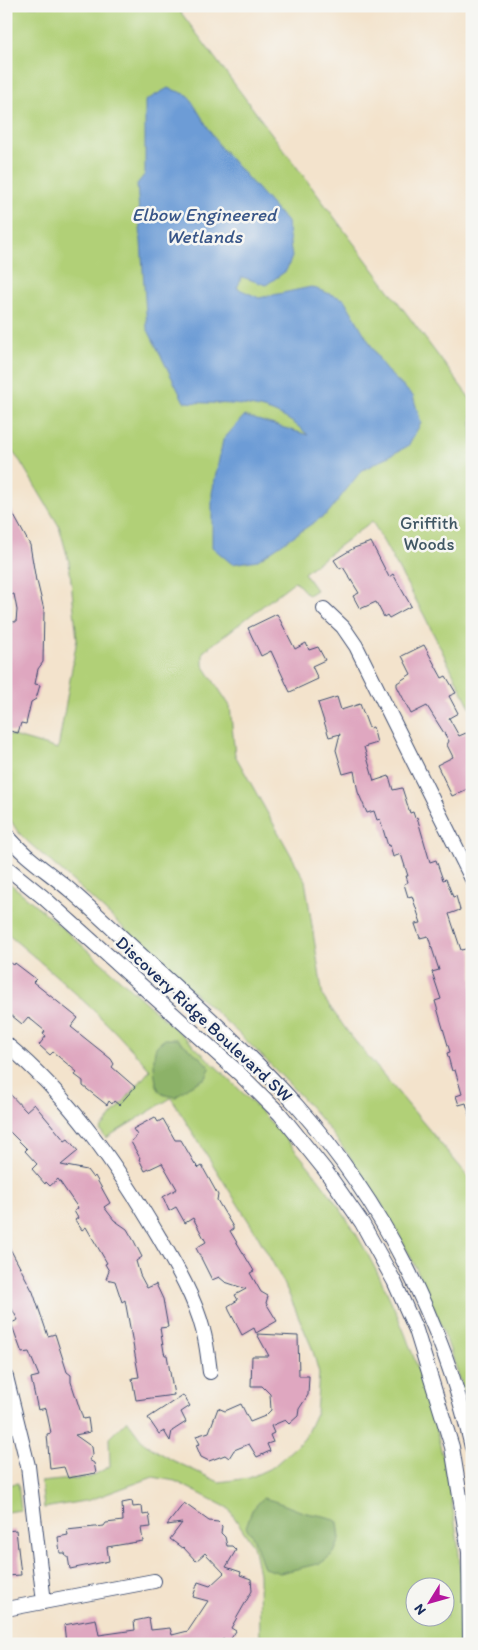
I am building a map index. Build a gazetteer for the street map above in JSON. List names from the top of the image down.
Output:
{
  "streets": {
    "street": ["Discovery Ridge Boulevard SW"]
  },
  "water": ["Elbow Engineered Wetlands"],
  "parks": ["Griffith Woods"],
  "north": "bottom left"
}
